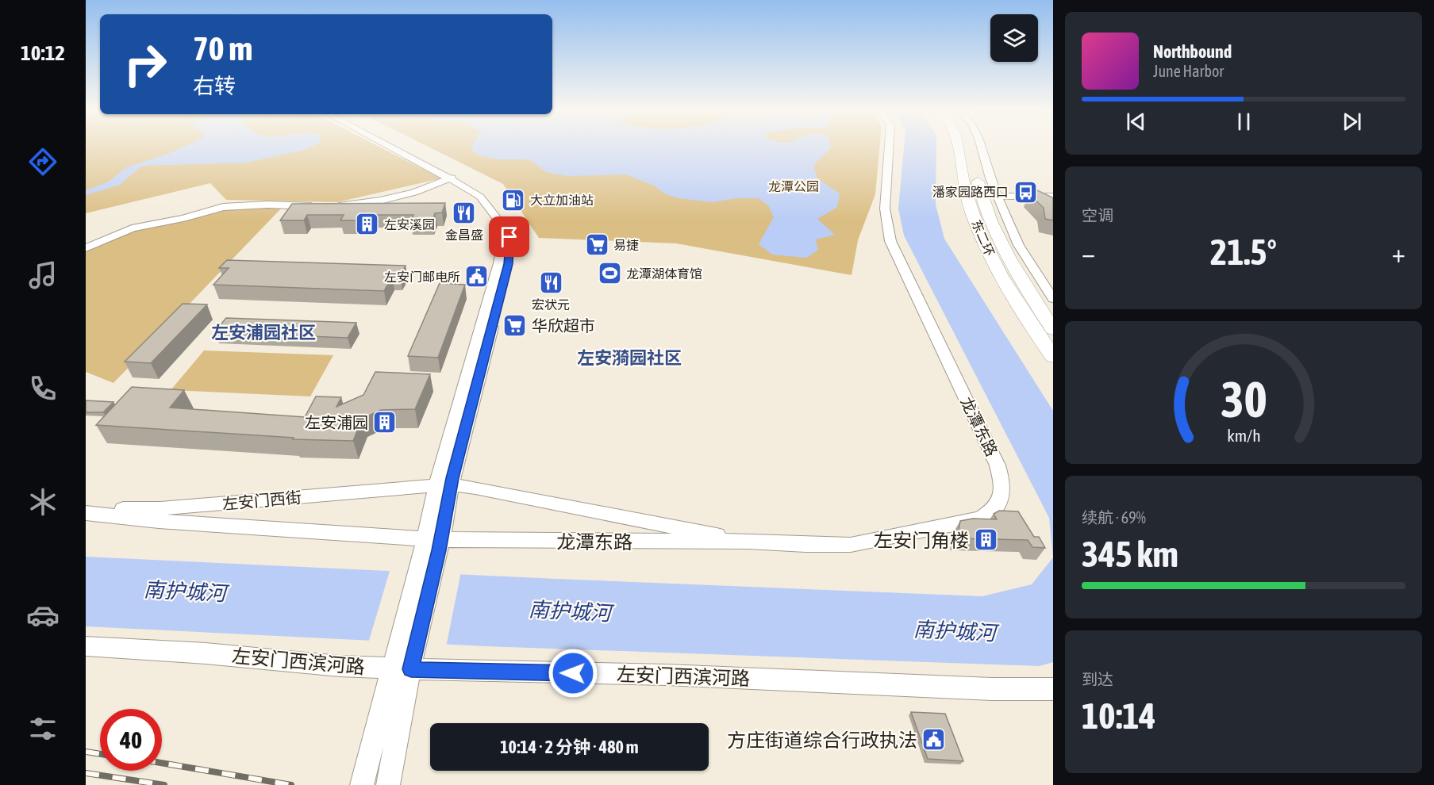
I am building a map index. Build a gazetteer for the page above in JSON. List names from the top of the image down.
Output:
{
  "streets": {
    "highway": ["东二环"],
    "street": ["龙潭东路", "左安门西街", "左安门西滨河路"]
  },
  "crossings": [
    ["龙潭东路", "左安门西街"]
  ],
  "districts": ["左安浦园社区", "左安漪园社区"],
  "water": ["南护城河"],
  "parks": ["龙潭公园"],
  "places": {
    "bus stop": ["潘家园路西口"],
    "fuel station": ["大立加油站"],
    "restaurant": ["金昌盛", "宏状元"],
    "building": ["左安溪园", "左安浦园", "左安门角楼"],
    "supermarket": ["易捷", "华欣超市"],
    "sports": ["龙潭湖体育馆"],
    "public building": ["左安门邮电所", "方庄街道综合行政执法"]
  },
  "page": {
    "tabs": "10:12",
    "turn": ["70 m", "右转"],
    "song": ["Northbound", "June Harbor"],
    "tile": [
      "空调",
      ["续航 · 69%", "345 km"],
      ["到达", "10:14"]
    ],
    "heat": ["−", "21.5°", "+"],
    "limit": "40",
    "trip": "10:14 · 2 分钟 · 480 m",
    "gauge": ["30", "km/h"]
  }
}
